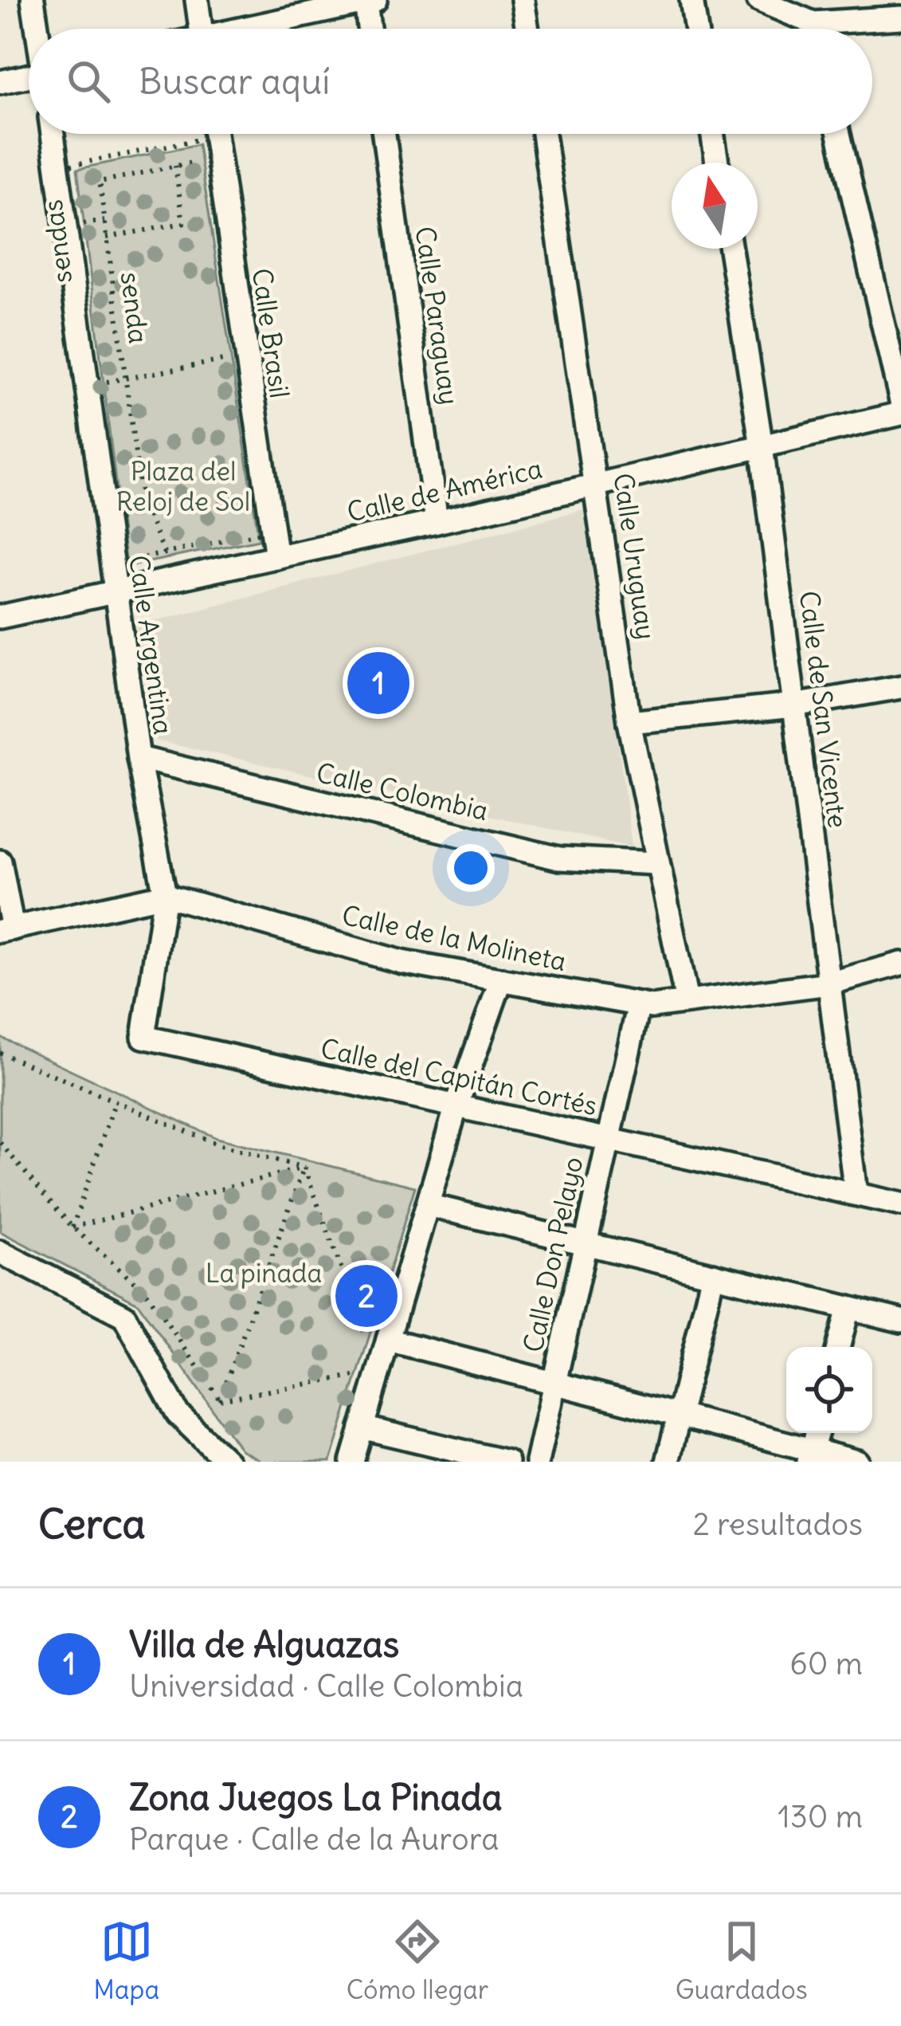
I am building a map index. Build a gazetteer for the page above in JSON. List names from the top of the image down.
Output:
{
  "streets": {
    "street": [
      "Calle Paraguay",
      "Calle Brasil",
      "Calle de América",
      "Calle Uruguay",
      "Calle Argentina",
      "Calle de San Vicente",
      "Calle Colombia",
      "Calle de la Molineta",
      "Calle del Capitán Cortés",
      "Calle Don Pelayo"
    ],
    "path": ["sendas", "senda"]
  },
  "crossings": [
    ["sendas", "senda"],
    ["sendas", "Calle Brasil"],
    ["sendas", "Calle Argentina"],
    ["senda", "Calle Brasil"],
    ["senda", "Calle Argentina"],
    ["Calle Paraguay", "Calle de América"],
    ["Calle Brasil", "Calle de América"],
    ["Calle de América", "Calle Uruguay"],
    ["Calle de América", "Calle Argentina"],
    ["Calle de América", "Calle de San Vicente"],
    ["Calle Uruguay", "Calle Colombia"],
    ["Calle Uruguay", "Calle de la Molineta"],
    ["Calle Argentina", "Calle Colombia"],
    ["Calle Argentina", "Calle de la Molineta"],
    ["Calle Argentina", "Calle del Capitán Cortés"],
    ["Calle de San Vicente", "Calle de la Molineta"],
    ["Calle de San Vicente", "Calle del Capitán Cortés"],
    ["Calle de la Molineta", "Calle del Capitán Cortés"],
    ["Calle de la Molineta", "Calle Don Pelayo"],
    ["Calle del Capitán Cortés", "Calle Don Pelayo"]
  ],
  "parks": ["Plaza del Reloj de Sol", "La pinada"],
  "north": "top",
  "page": {
    "search": "Buscar aquí",
    "pins": ["1", "2"],
    "heading": ["Cerca", "2 resultados"],
    "list": [
      {
        "mark": "1",
        "name": "Villa de Alguazas",
        "note": "Universidad · Calle Colombia",
        "value": "60 m"
      },
      {
        "mark": "2",
        "name": "Zona Juegos La Pinada",
        "note": "Parque · Calle de la Aurora",
        "value": "130 m"
      }
    ],
    "nav": ["Mapa", "Cómo llegar", "Guardados"]
  }
}
